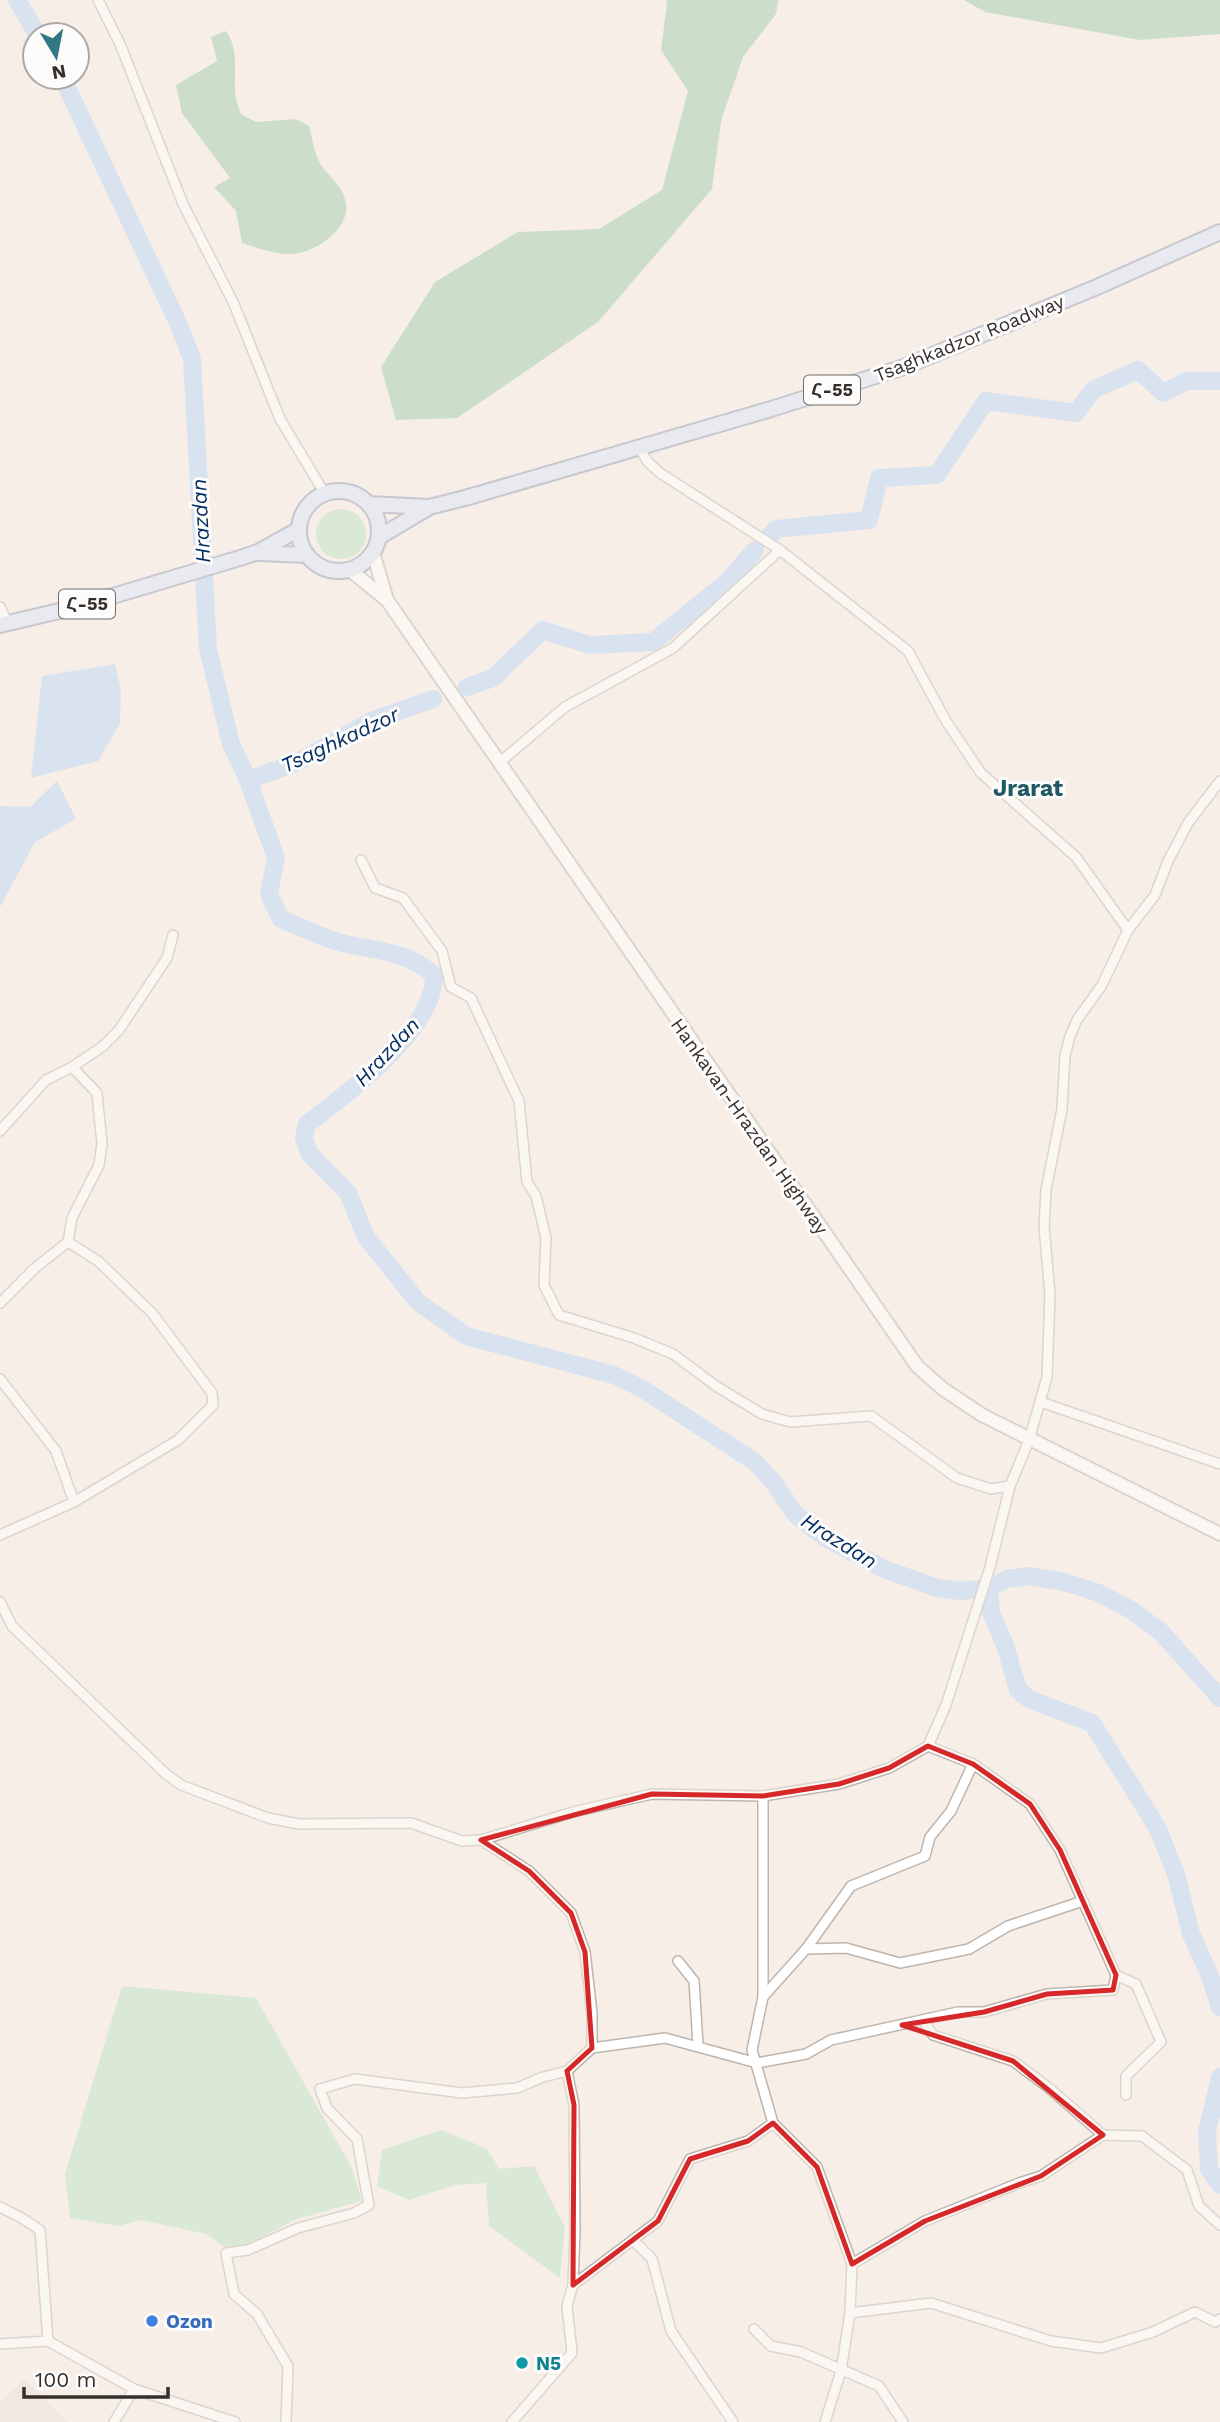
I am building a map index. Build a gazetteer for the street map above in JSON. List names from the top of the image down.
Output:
{
  "streets": {
    "main road": ["Tsaghkadzor Roadway", "Հ-55", "Hankavan-Hrazdan Highway"]
  },
  "crossings": [
    ["Tsaghkadzor Roadway", "Հ-55"],
    ["Tsaghkadzor Roadway", "Hankavan-Hrazdan Highway"],
    ["Հ-55", "Hankavan-Hrazdan Highway"]
  ],
  "districts": ["Jrarat"],
  "water": ["Hrazdan", "Tsaghkadzor"],
  "places": ["Ozon", "N5"],
  "scale_bar": "100 m",
  "north": "bottom"
}
